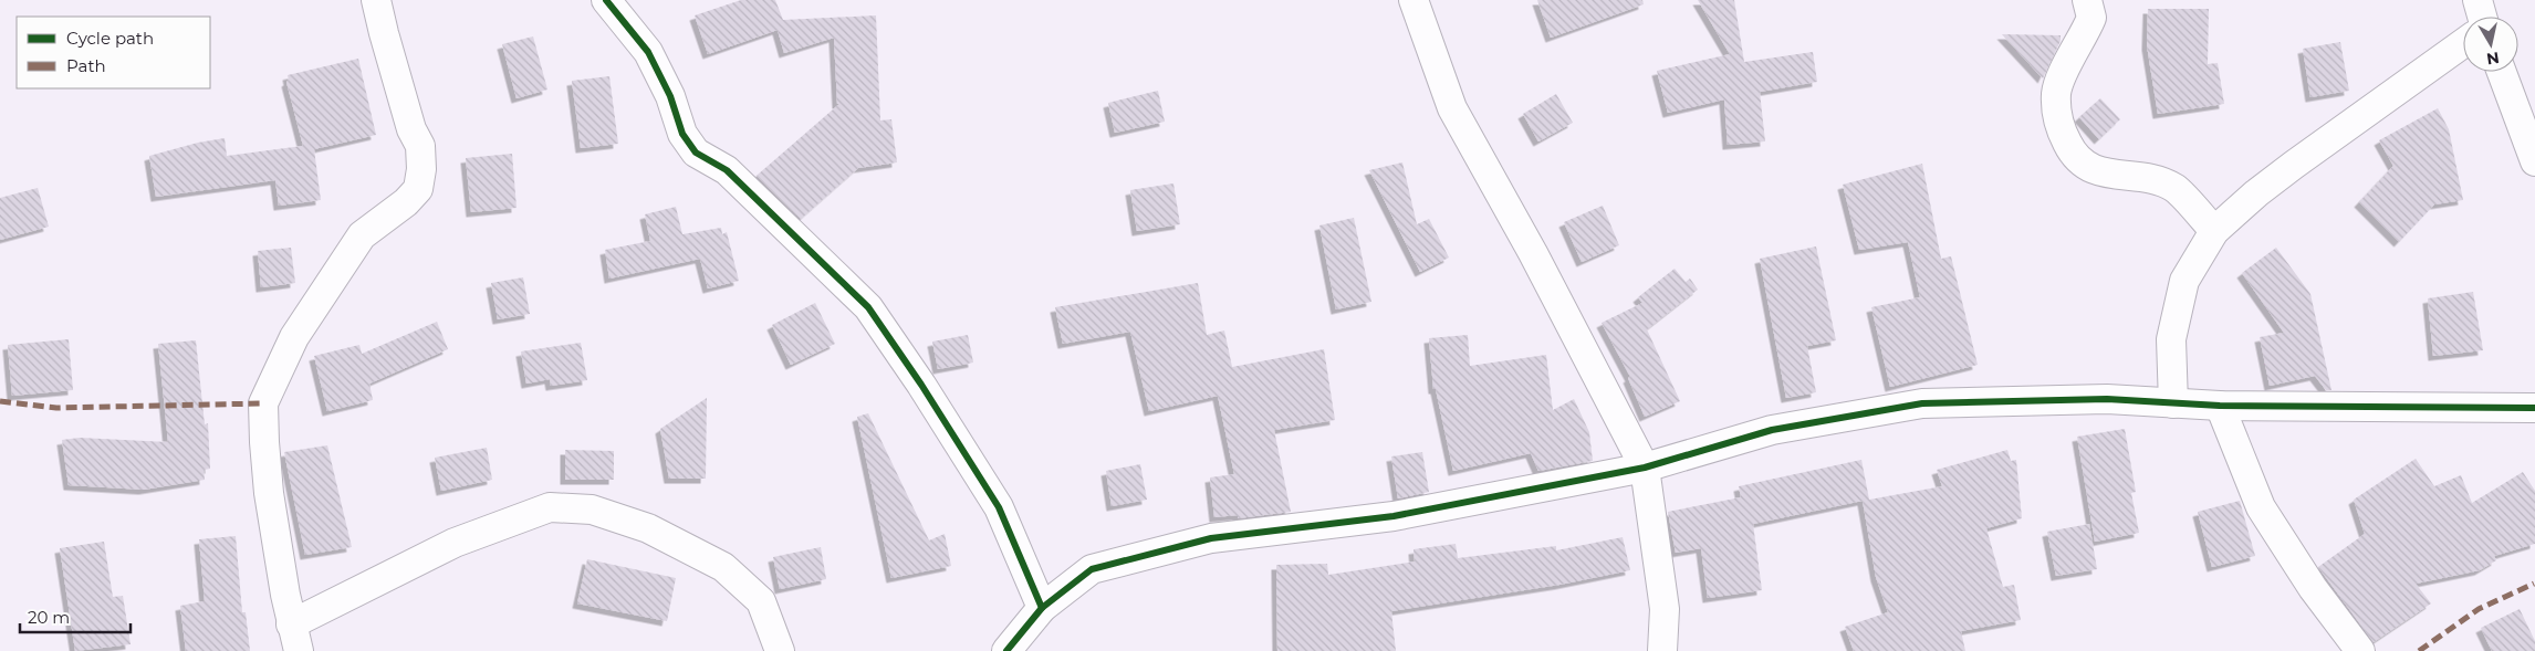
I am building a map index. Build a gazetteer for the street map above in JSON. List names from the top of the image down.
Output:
{
  "legend": ["Cycle path", "Path"],
  "scale_bar": "20 m",
  "north": "bottom"
}
